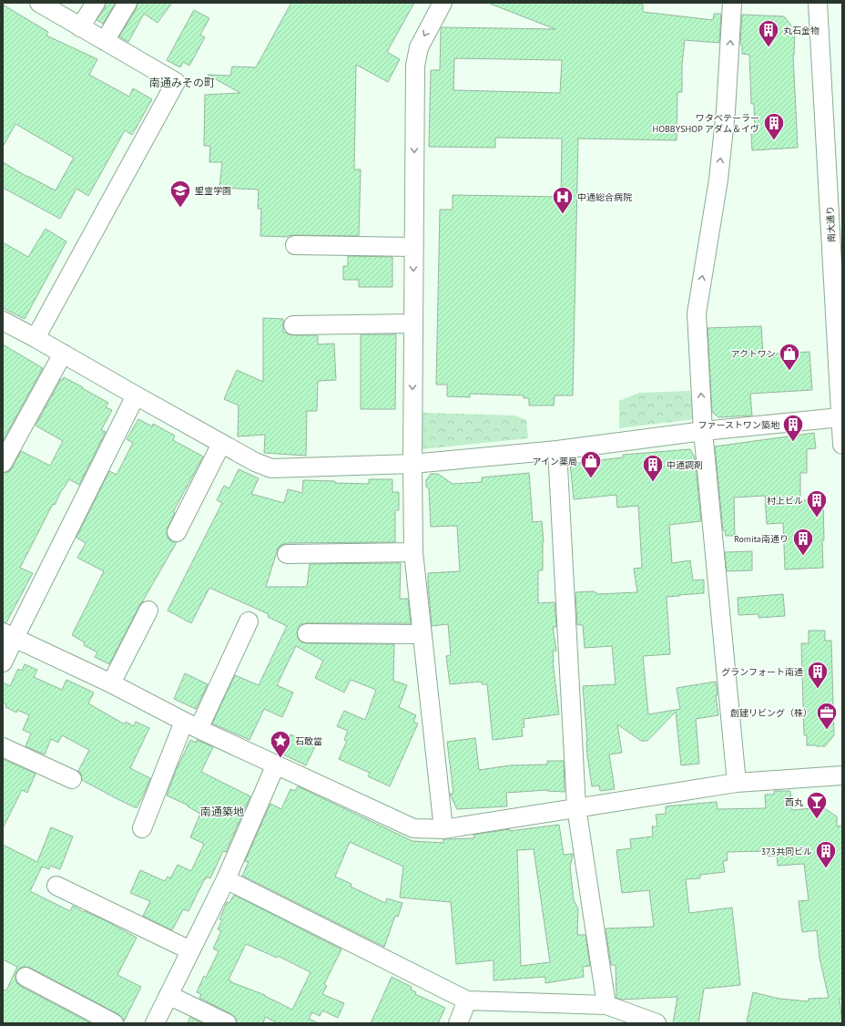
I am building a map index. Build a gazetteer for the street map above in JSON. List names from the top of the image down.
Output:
{
  "streets": {
    "street": ["南大通り"]
  },
  "districts": ["南通みその町", "南通築地"],
  "places": {
    "building": [
      "丸石金物",
      "ワタベテーラー HOBBYSHOP アダム＆イヴ",
      "ファーストワン築地",
      "中通調剤",
      "村上ビル",
      "Romita南通り",
      "グランフォート南通",
      "373共同ビル"
    ],
    "school or university": ["聖霊学園"],
    "hospital": ["中通総合病院"],
    "shop": ["アクトワン", "アイン薬局"],
    "office": ["創建リビング（株）"],
    "place": ["石敢當"],
    "bar": ["西丸"]
  }
}
